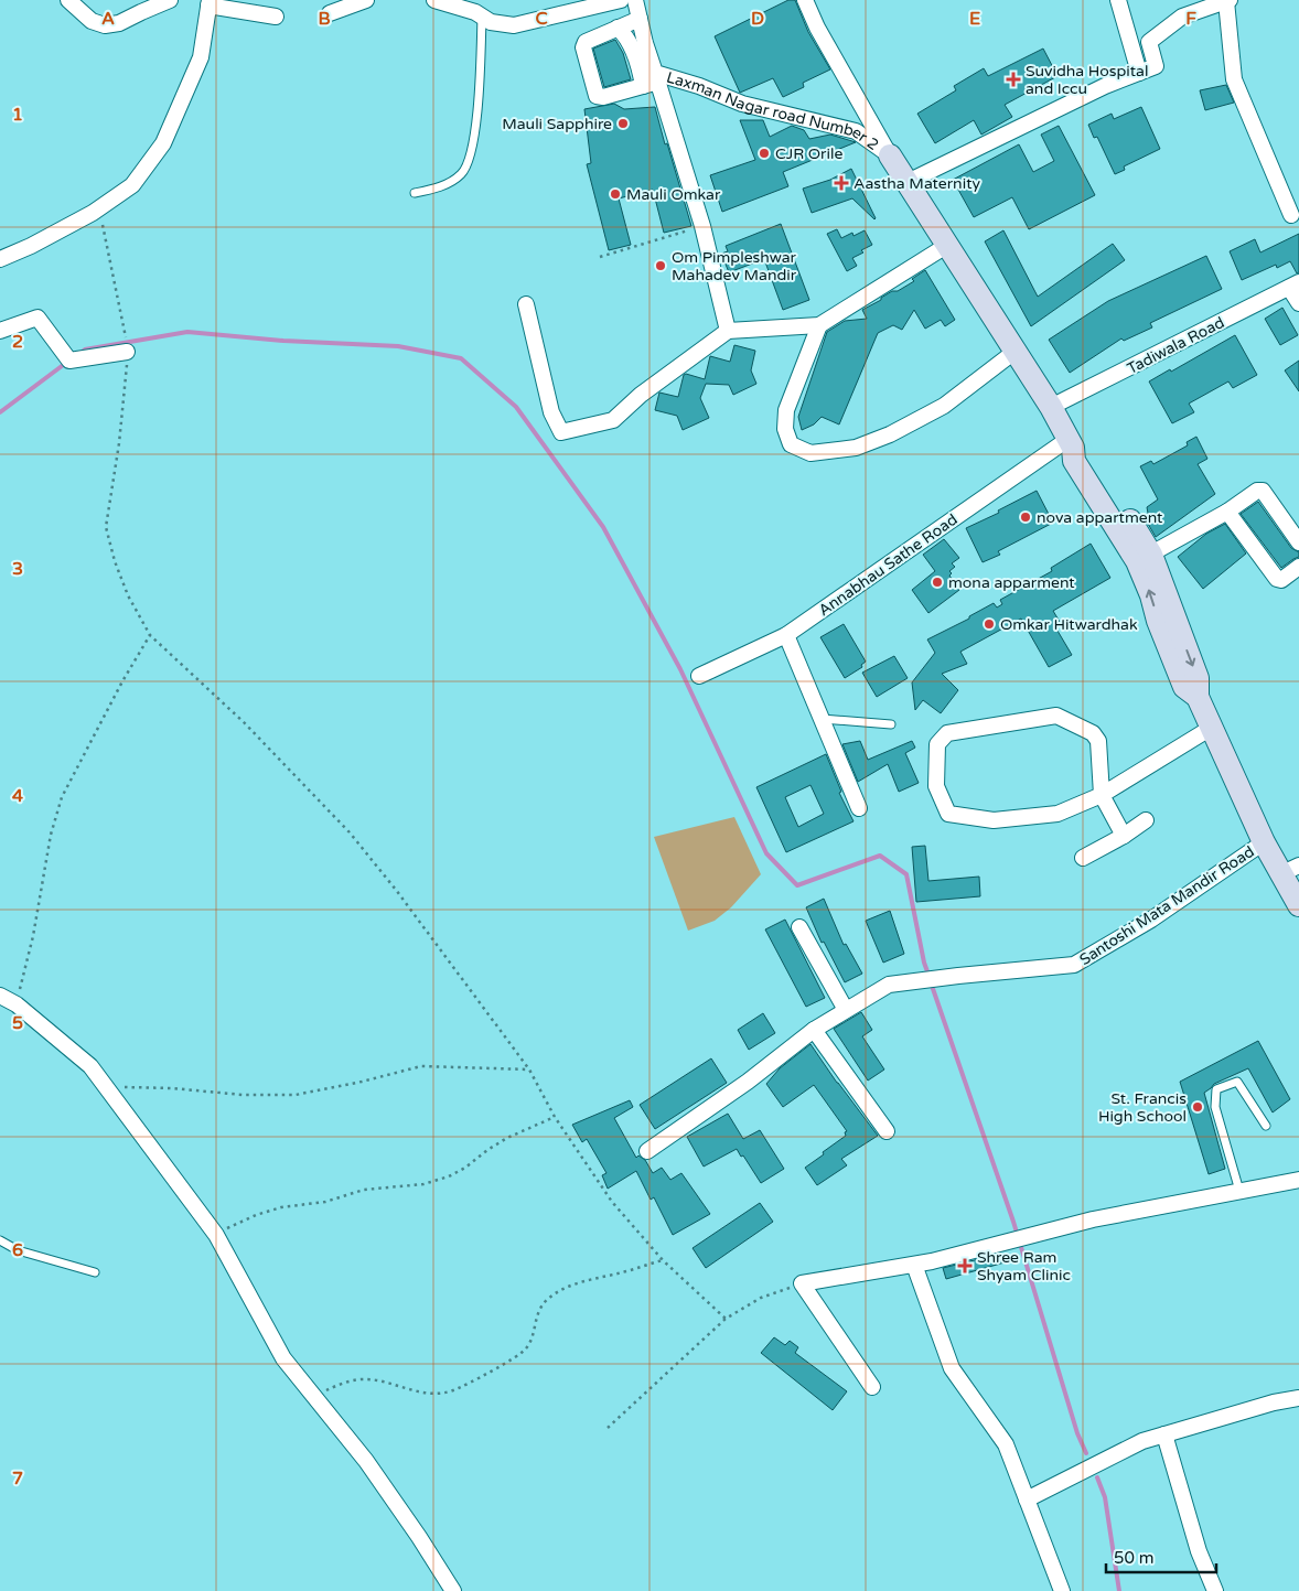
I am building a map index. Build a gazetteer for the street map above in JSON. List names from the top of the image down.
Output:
{
  "streets": {
    "street": [
      "Laxman Nagar road Number 2",
      "Tadiwala Road",
      "Annabhau Sathe Road",
      "Santoshi Mata Mandir Road"
    ]
  },
  "crossings": [
    ["Laxman Nagar road Number 2", "Tadiwala Road"],
    ["Laxman Nagar road Number 2", "Annabhau Sathe Road"]
  ],
  "places": {
    "health": ["Suvidha Hospital and Iccu", "Aastha Maternity", "Shree Ram Shyam Clinic"],
    "other": [
      "Mauli Sapphire",
      "CJR Orile",
      "Mauli Omkar",
      "Om Pimpleshwar Mahadev Mandir",
      "nova appartment",
      "mona apparment",
      "Omkar Hitwardhak",
      "St. Francis High School"
    ]
  },
  "scale_bar": "50 m",
  "grid": {
    "columns": [
      "A",
      "B",
      "C",
      "D",
      "E",
      "F"
    ],
    "rows": [
      "1",
      "2",
      "3",
      "4",
      "5",
      "6",
      "7"
    ]
  }
}
